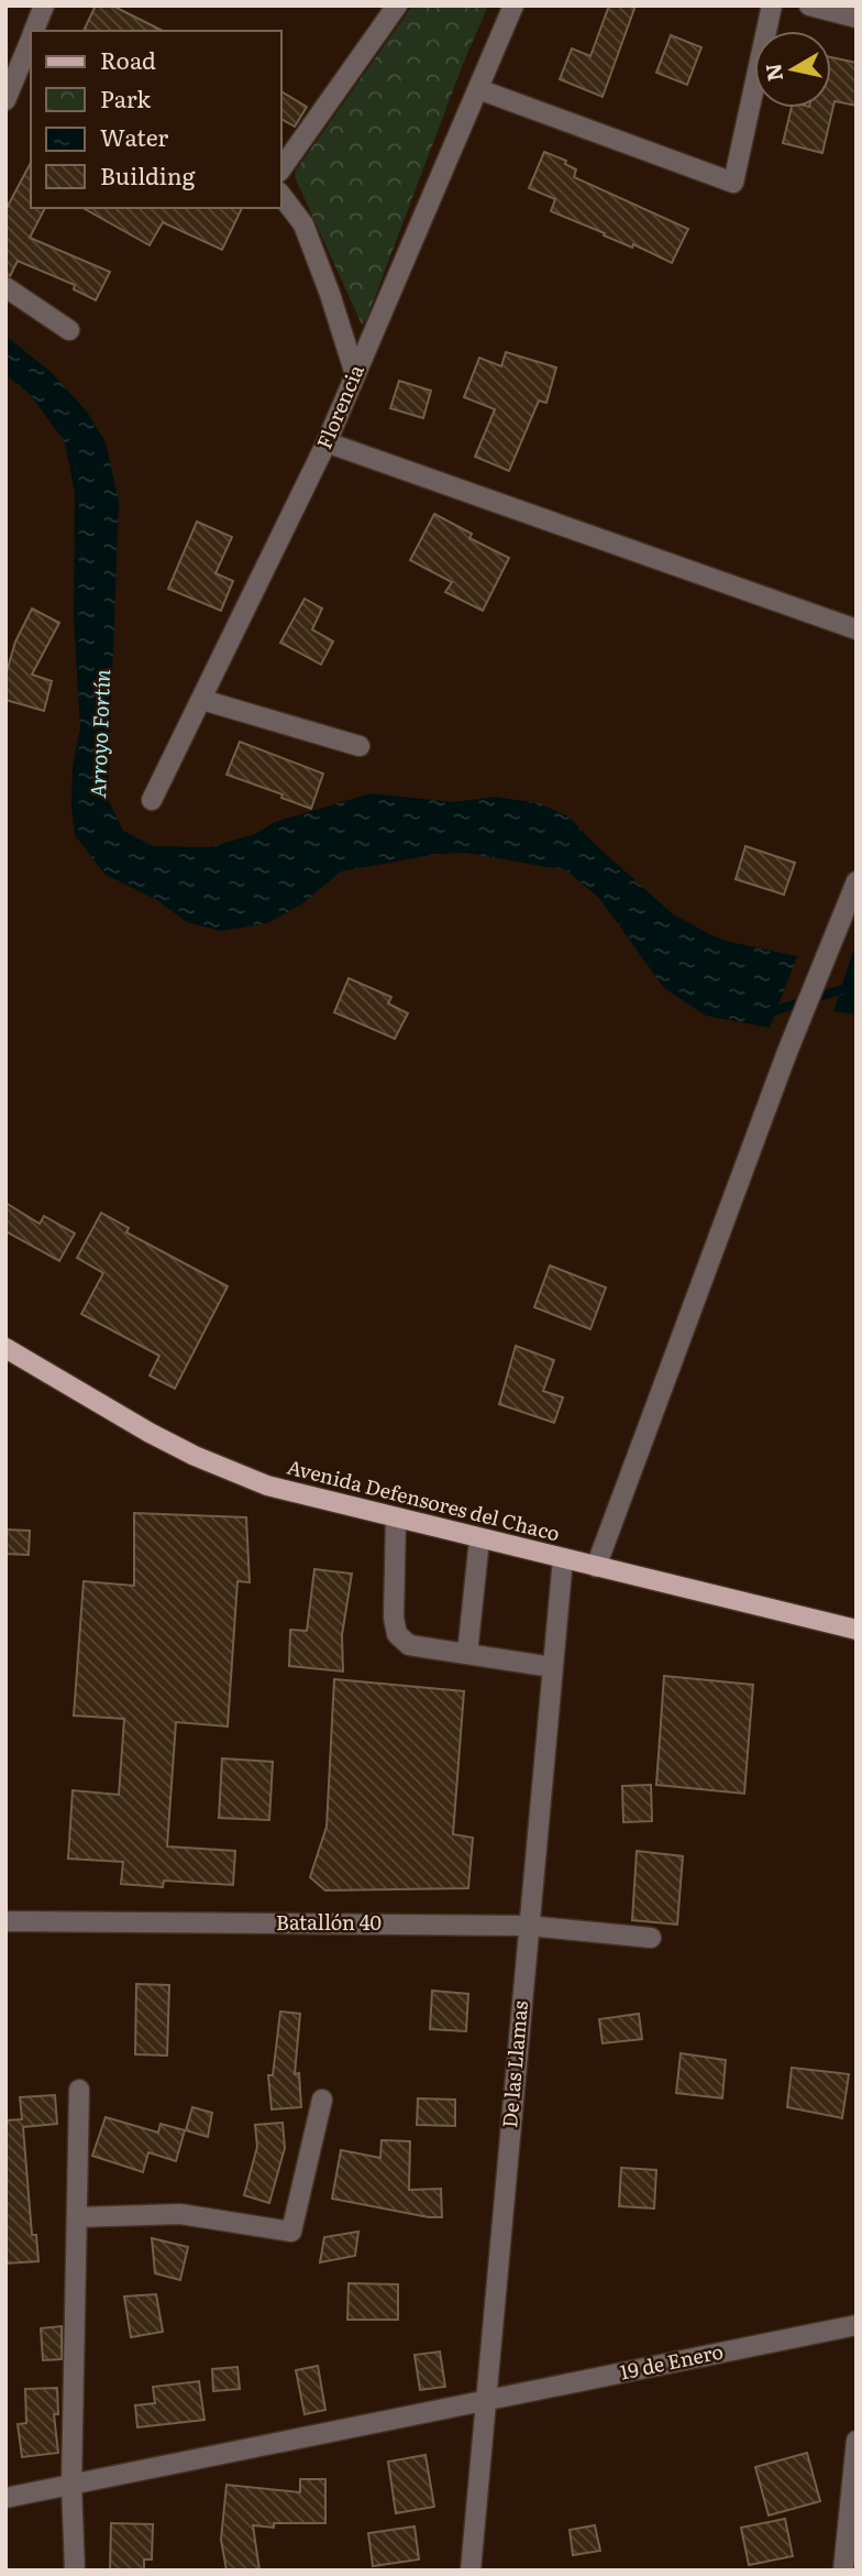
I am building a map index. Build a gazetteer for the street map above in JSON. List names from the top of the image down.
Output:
{
  "streets": {
    "main road": ["Avenida Defensores del Chaco"],
    "street": [
      "Florencia",
      "Batallón 40",
      "De las Llamas",
      "19 de Enero"
    ]
  },
  "crossings": [
    ["Avenida Defensores del Chaco", "De las Llamas"],
    ["Batallón 40", "De las Llamas"],
    ["De las Llamas", "19 de Enero"]
  ],
  "water": ["Arroyo Fortín"],
  "legend": [
    "Road",
    "Park",
    "Water",
    "Building"
  ],
  "north": "left"
}
